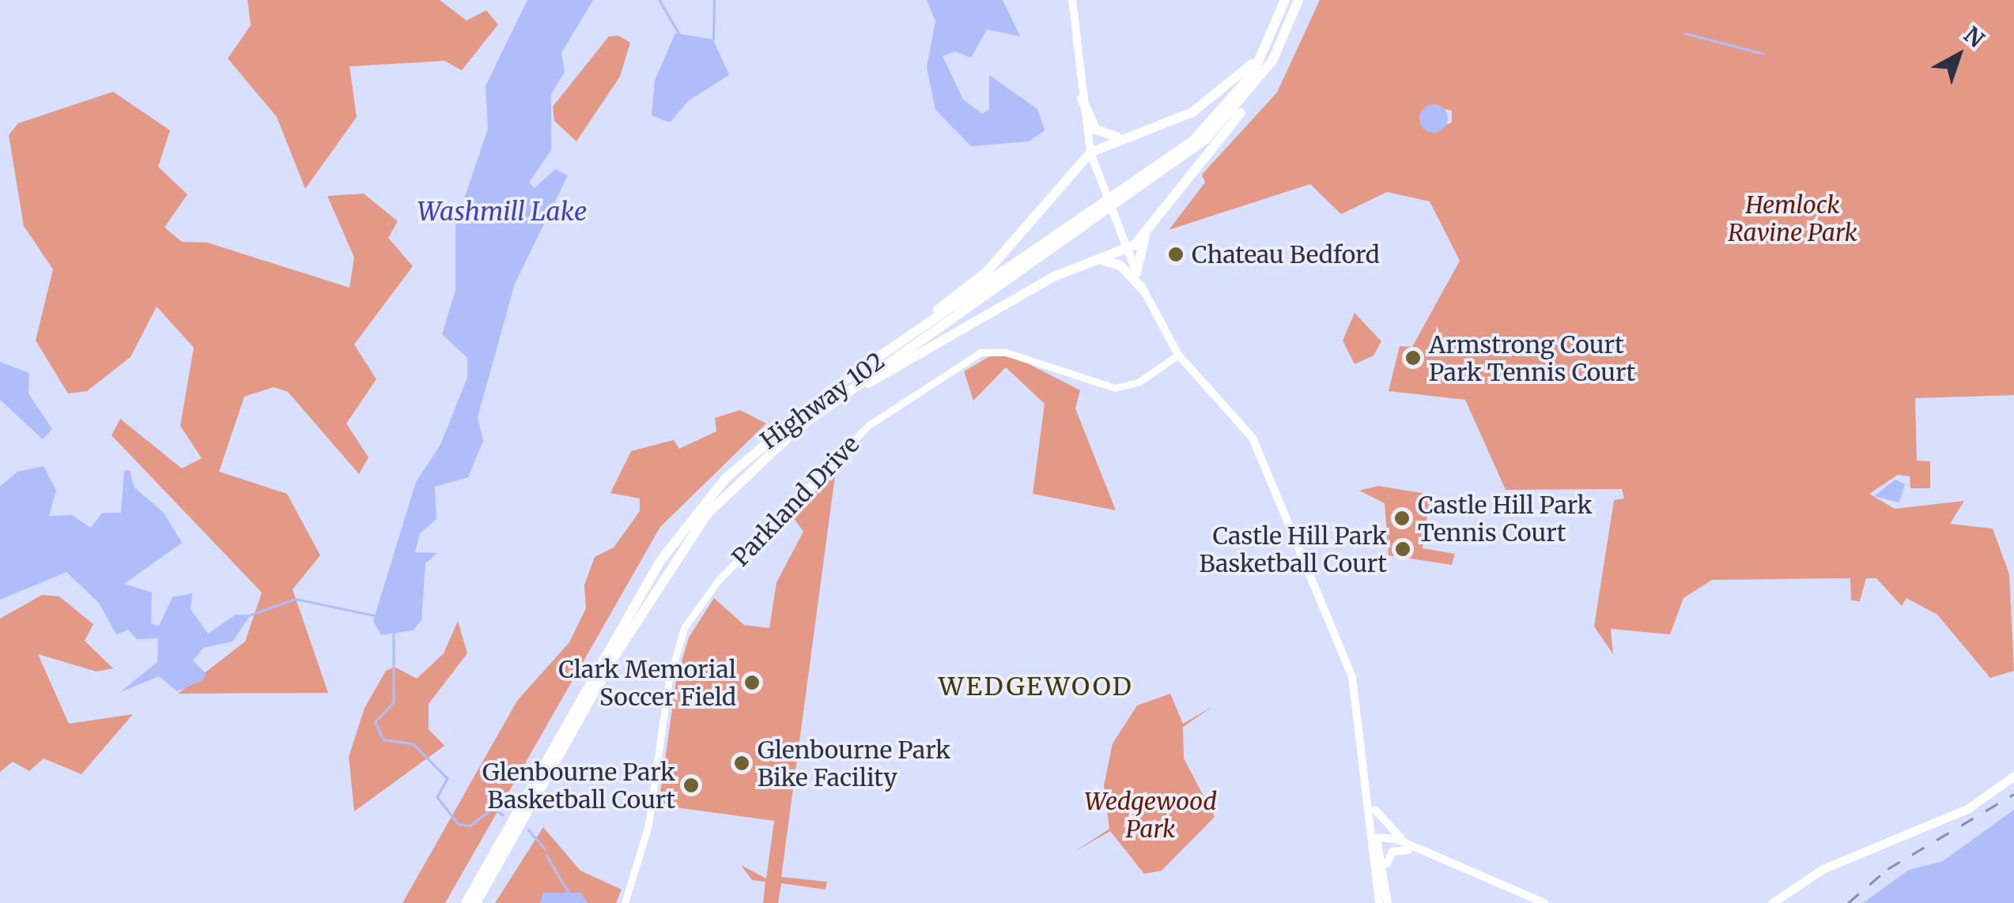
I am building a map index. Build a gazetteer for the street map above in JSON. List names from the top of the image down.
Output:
{
  "streets": {
    "highway": ["Highway 102"],
    "street": ["Parkland Drive"]
  },
  "districts": ["WEDGEWOOD"],
  "water": ["Washmill Lake"],
  "parks": ["Hemlock Ravine Park", "Wedgewood Park"],
  "places": [
    "Chateau Bedford",
    "Armstrong Court Park Tennis Court",
    "Castle Hill Park Tennis Court",
    "Castle Hill Park Basketball Court",
    "Clark Memorial Soccer Field",
    "Glenbourne Park Bike Facility",
    "Glenbourne Park Basketball Court"
  ],
  "north": "top right"
}
